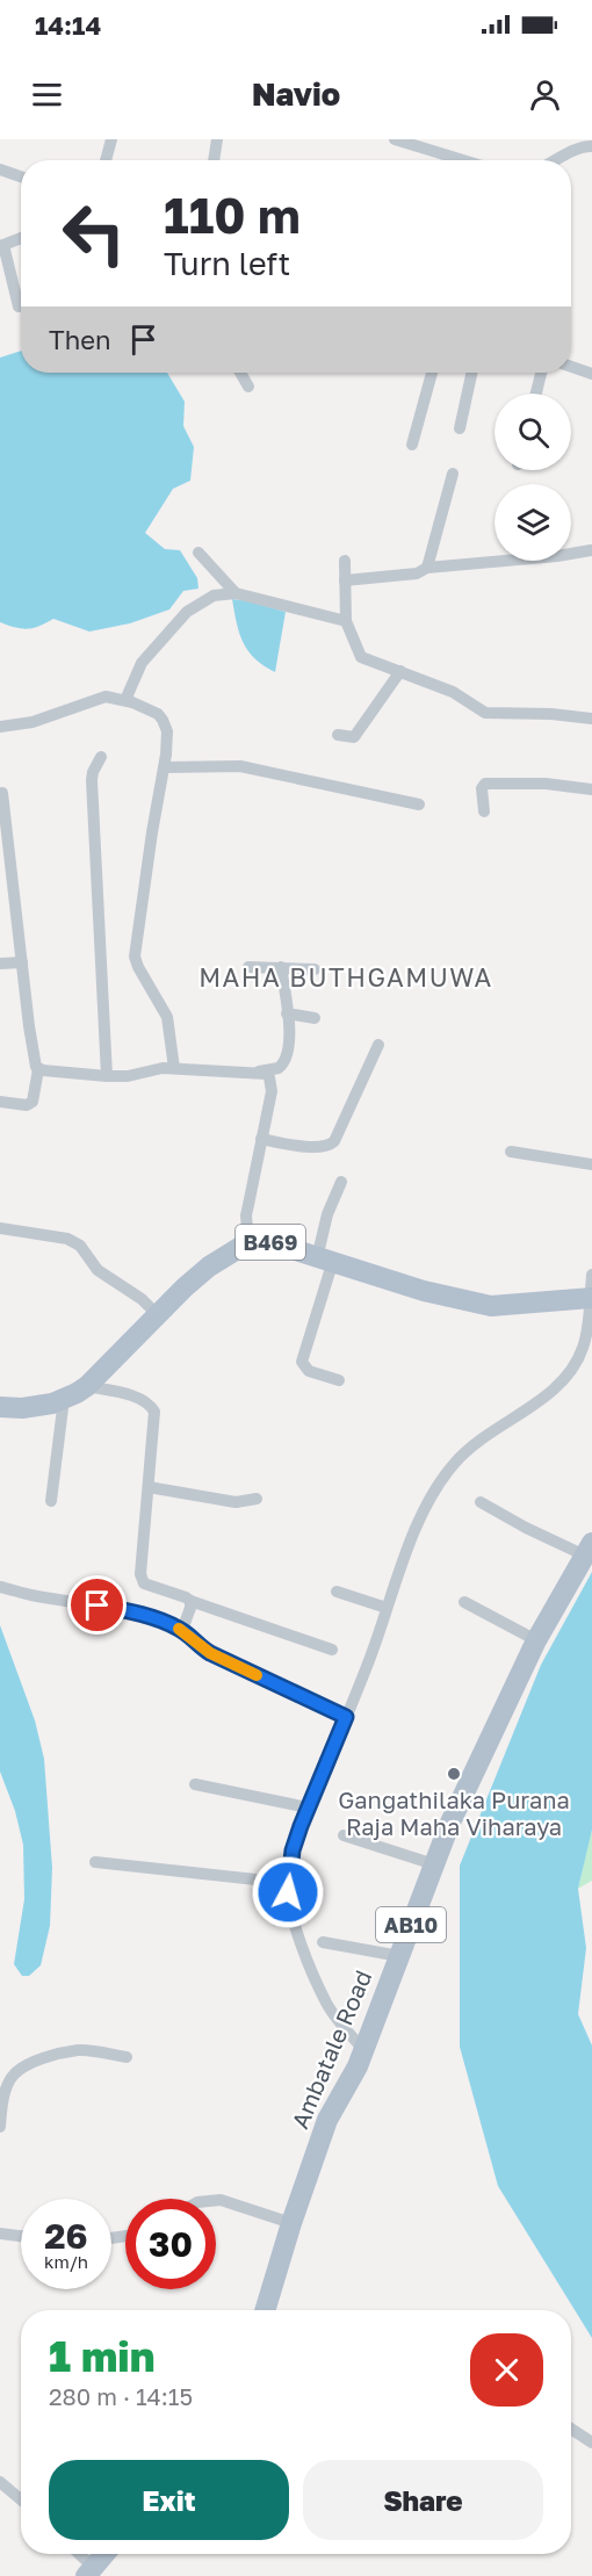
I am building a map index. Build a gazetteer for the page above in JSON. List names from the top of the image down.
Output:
{
  "streets": {
    "main road": ["B469", "AB10", "Ambatale Road"]
  },
  "districts": ["MAHA BUTHGAMUWA"],
  "places": ["Gangathilaka Purana Raja Maha Viharaya"],
  "page": {
    "status": "14:14",
    "header": "Navio",
    "turn": ["110 m", "Turn left"],
    "then": "Then",
    "speed": "26 km/h",
    "limit": "30",
    "heading": ["1 min", "280 m · 14:15"],
    "buttons": ["Exit", "Share"]
  }
}
